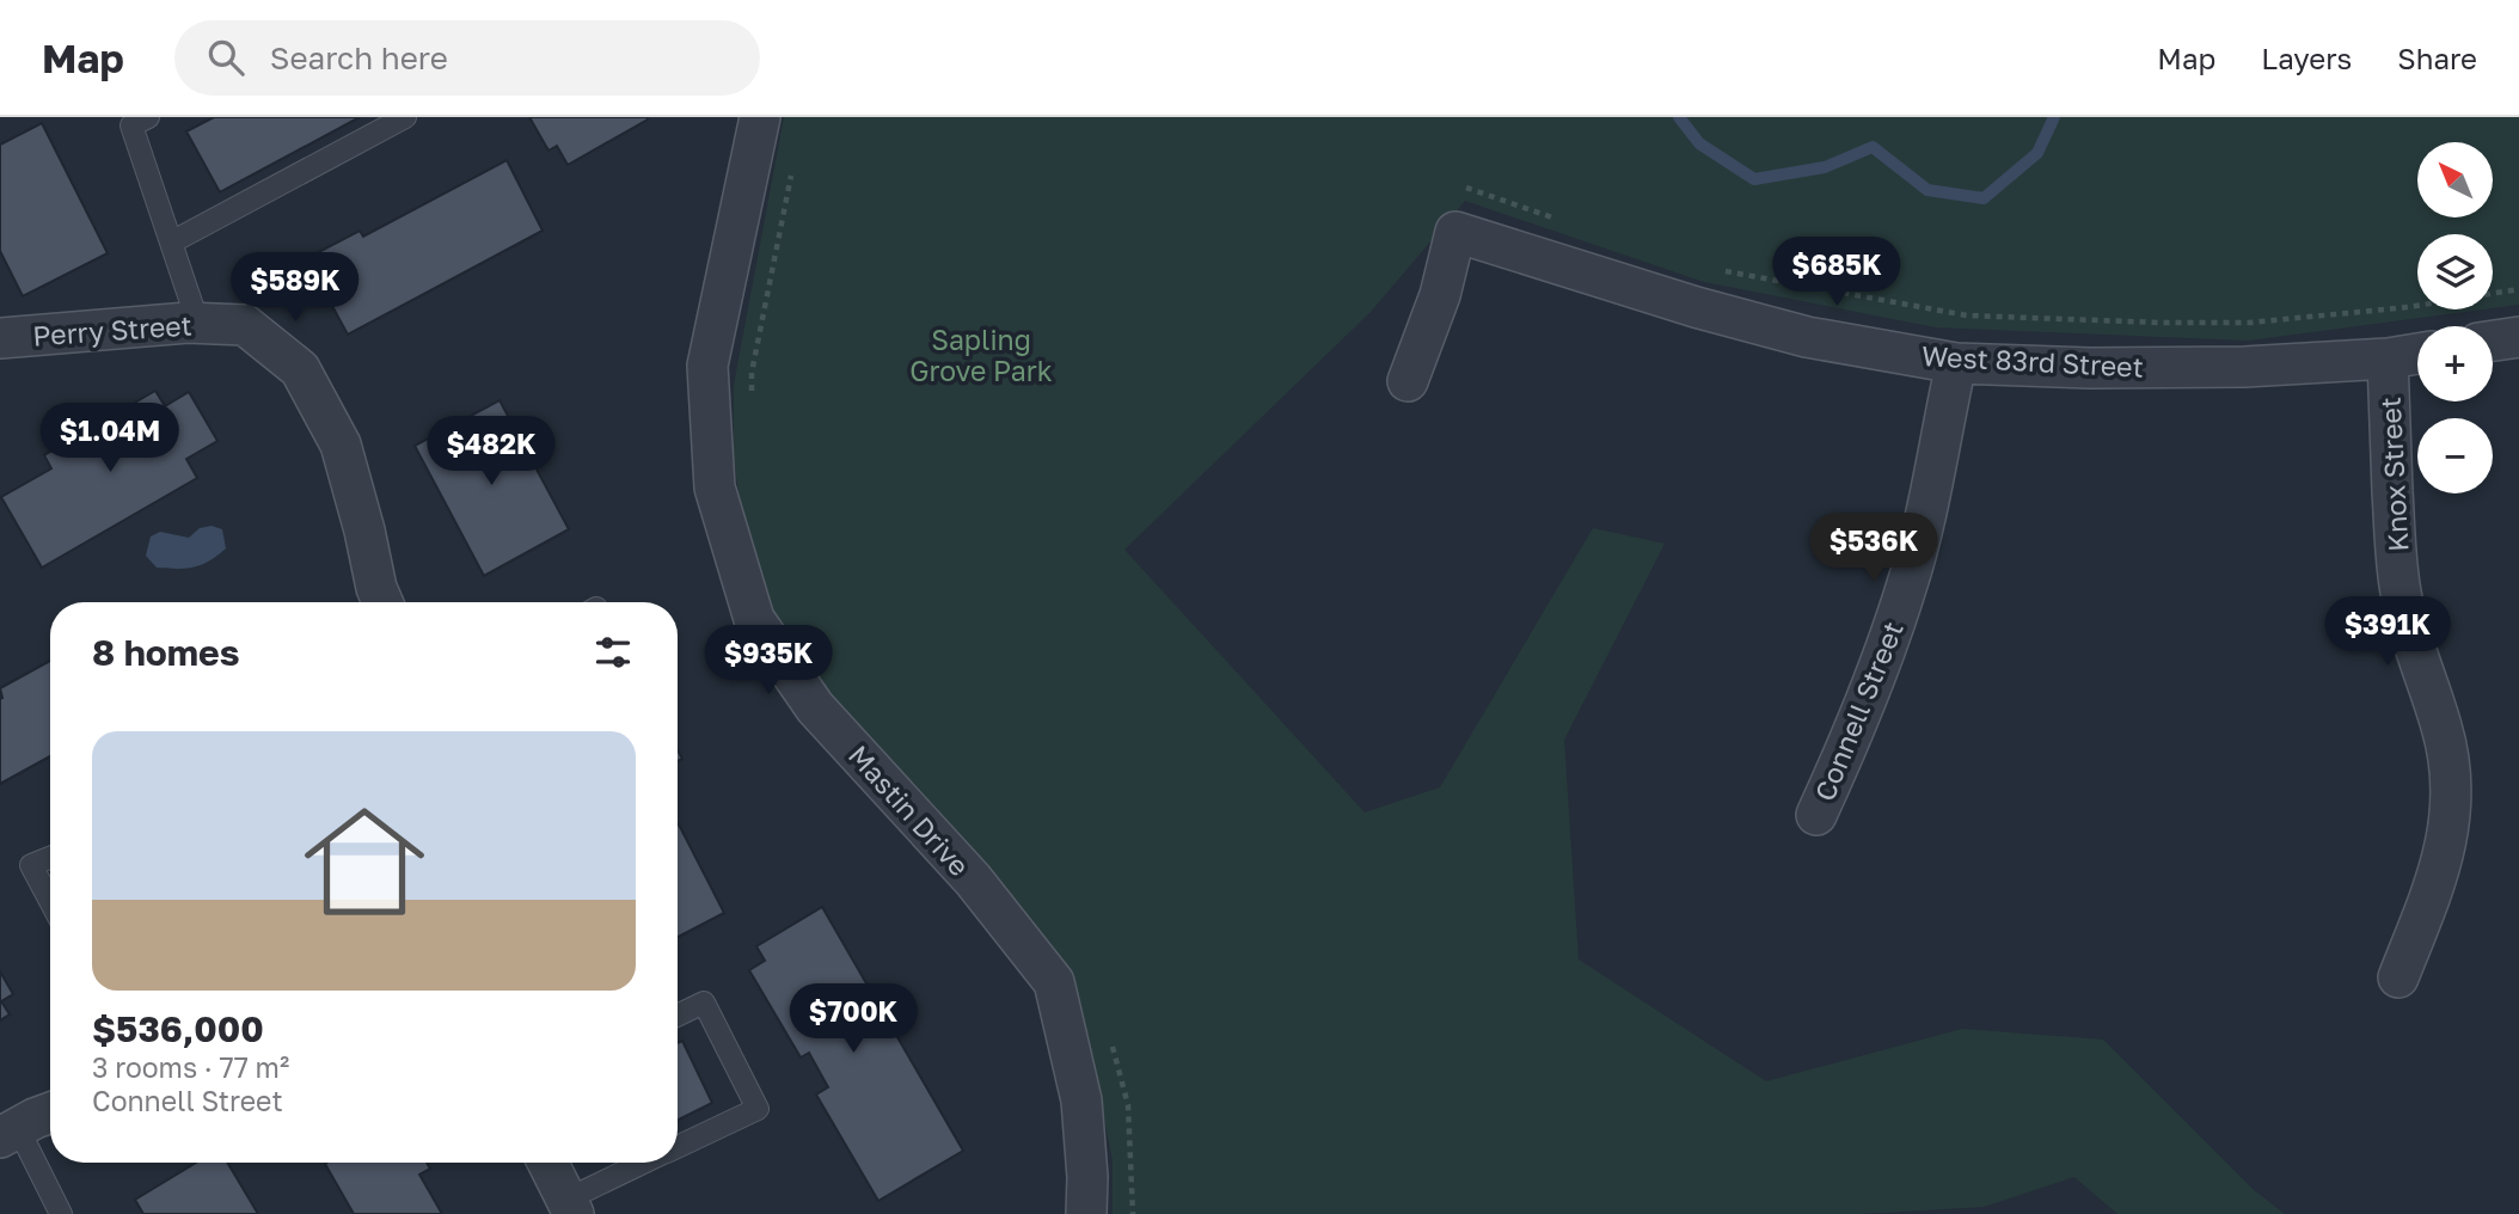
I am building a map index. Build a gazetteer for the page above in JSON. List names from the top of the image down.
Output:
{
  "streets": {
    "street": [
      "Perry Street",
      "West 83rd Street",
      "Knox Street",
      "Connell Street",
      "Mastin Drive"
    ]
  },
  "crossings": [
    ["West 83rd Street", "Knox Street"],
    ["West 83rd Street", "Connell Street"]
  ],
  "parks": ["Sapling Grove Park"],
  "north": "top left",
  "page": {
    "header": "Map",
    "search": "Search here",
    "nav": ["Map", "Layers", "Share"],
    "map_buttons": ["+", "−"],
    "price": [
      "$685K",
      "$589K",
      "$1.04M",
      "$482K",
      "$536K",
      "$391K",
      "$935K",
      "$700K"
    ],
    "heading": "8 homes",
    "list": [
      {
        "name": "$536,000",
        "note": "3 rooms · 77 m² · Connell Street"
      }
    ]
  }
}
